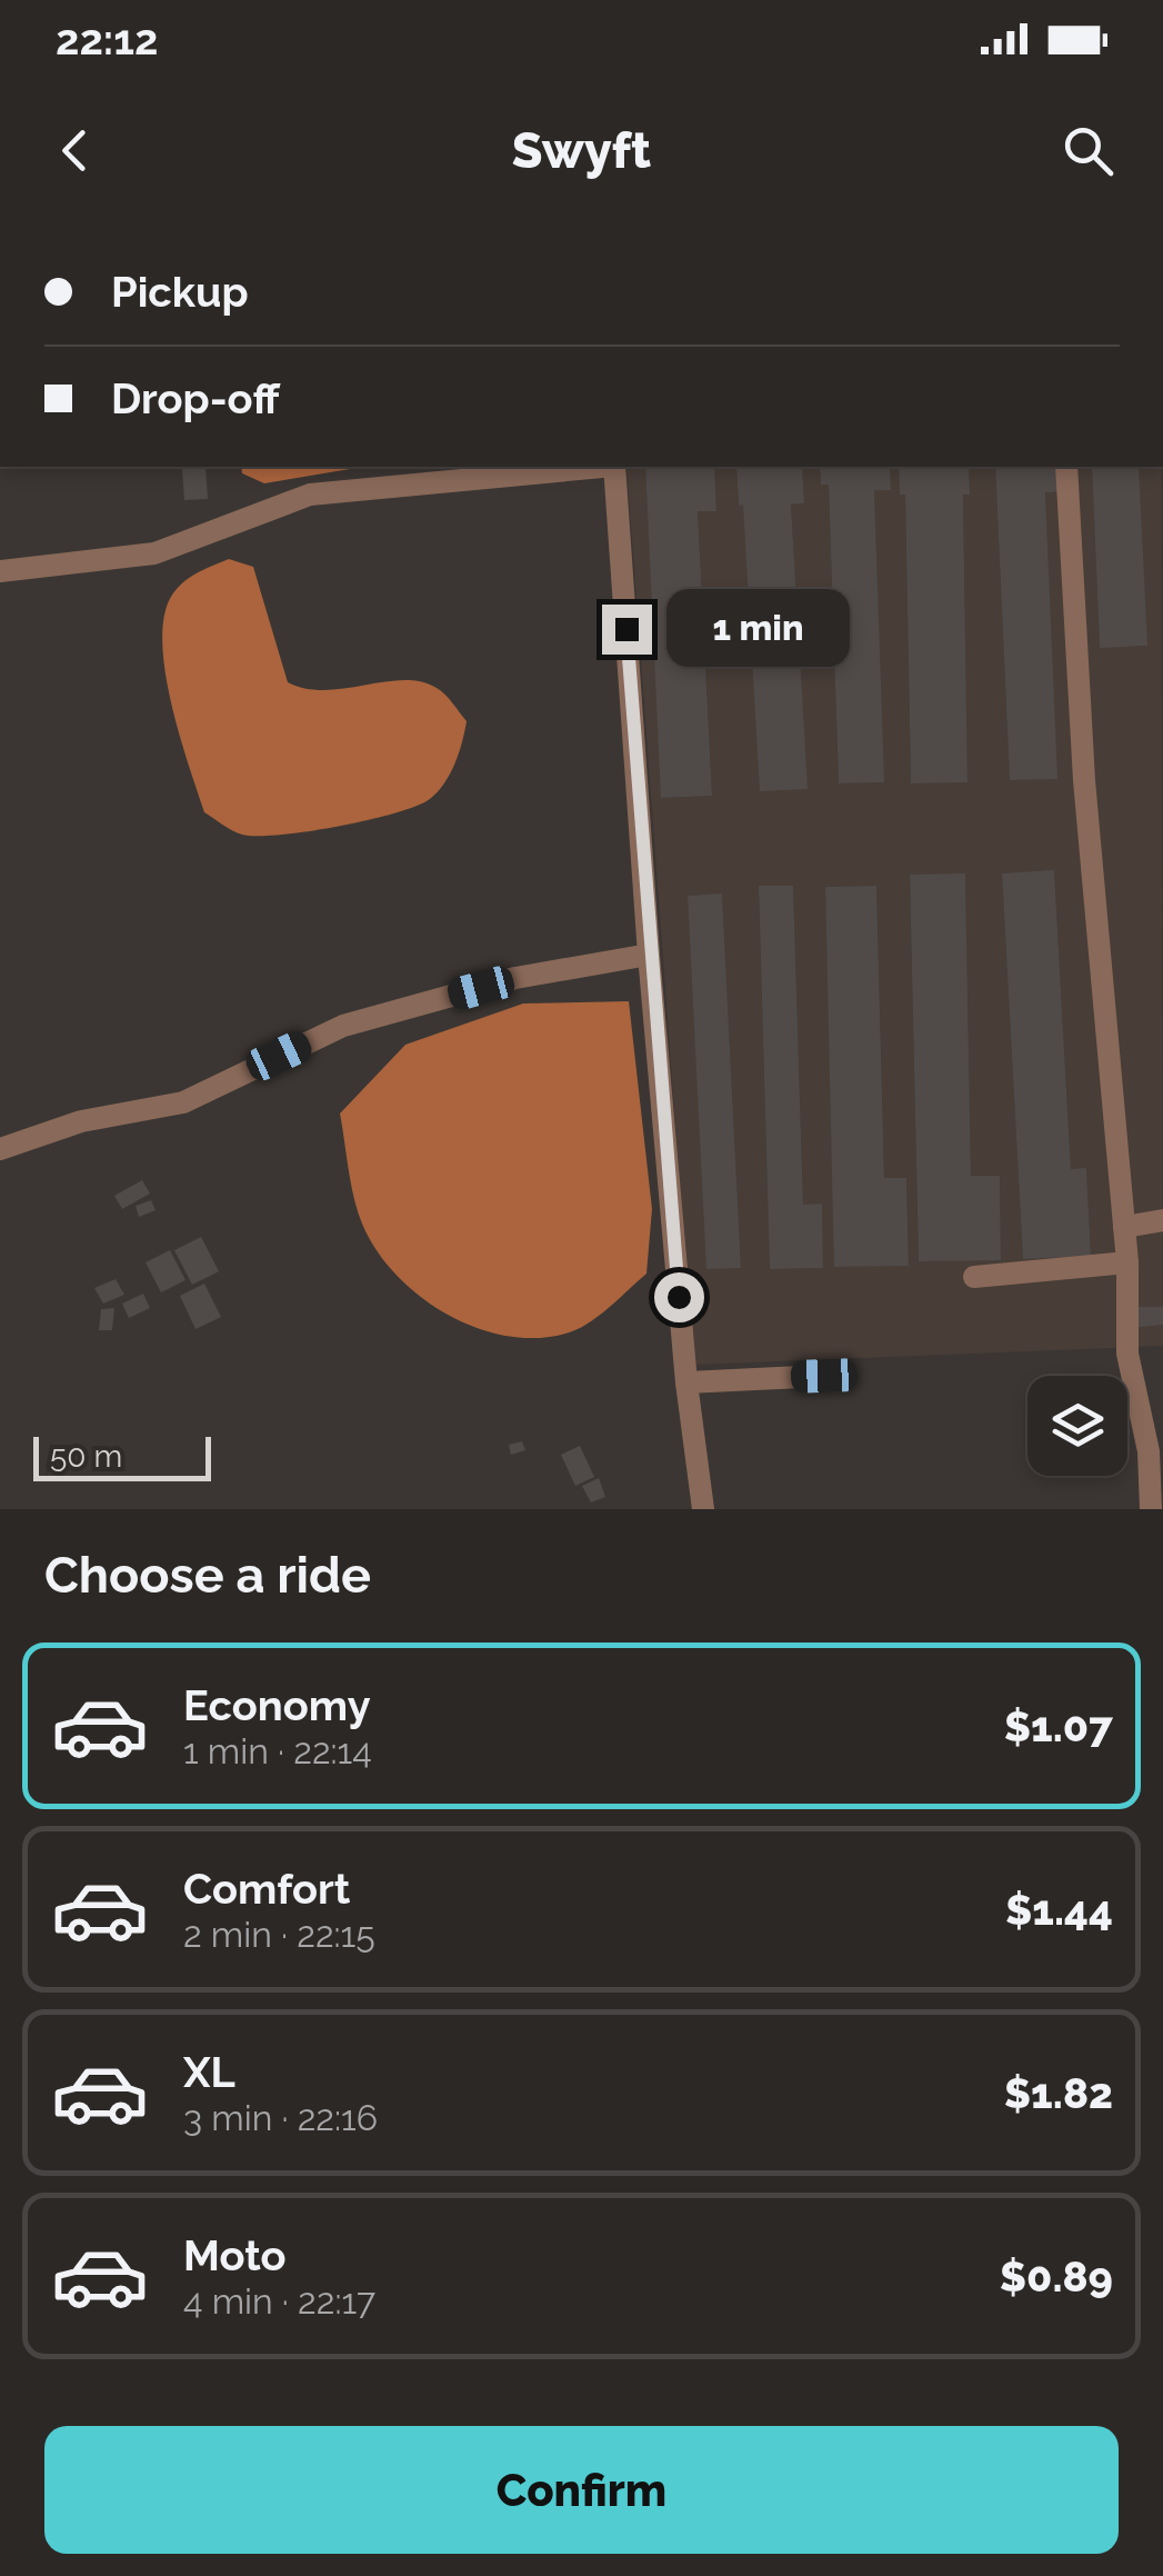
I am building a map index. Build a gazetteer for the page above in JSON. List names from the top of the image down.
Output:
{
  "scale_bar": "50 m",
  "page": {
    "status": "22:12",
    "header": "Swyft",
    "banner": ["Pickup", "Drop-off"],
    "bubble": "1 min",
    "scale": "50 m",
    "heading": "Choose a ride",
    "list": [
      {
        "name": "Economy",
        "note": "1 min · 22:14",
        "value": "$1.07"
      },
      {
        "name": "Comfort",
        "note": "2 min · 22:15",
        "value": "$1.44"
      },
      {
        "name": "XL",
        "note": "3 min · 22:16",
        "value": "$1.82"
      },
      {
        "name": "Moto",
        "note": "4 min · 22:17",
        "value": "$0.89"
      }
    ],
    "buttons": "Confirm"
  }
}
